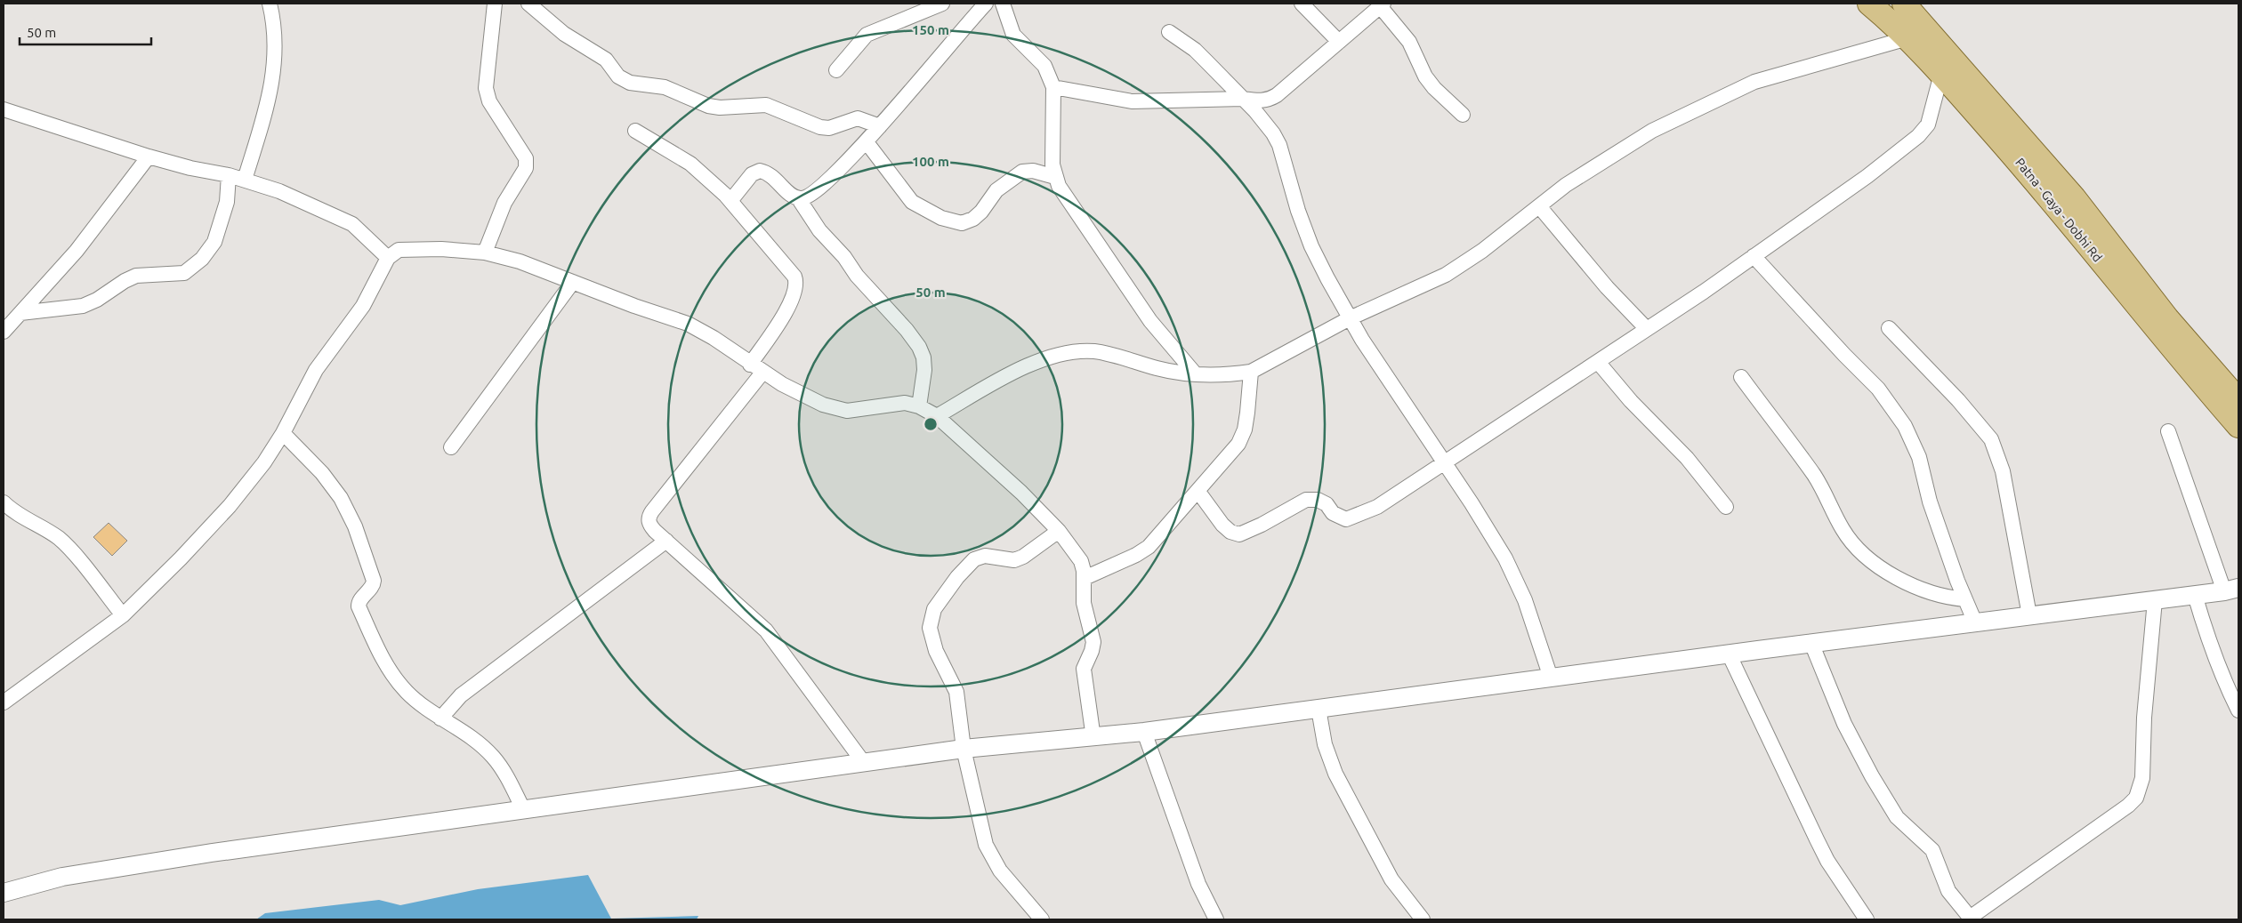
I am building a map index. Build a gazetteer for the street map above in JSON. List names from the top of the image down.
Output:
{
  "streets": {
    "main road": ["Patna - Gaya - Dobhi Rd"]
  },
  "scale_bar": "50 m",
  "rings": ["150 m", "100 m", "50 m"]
}
